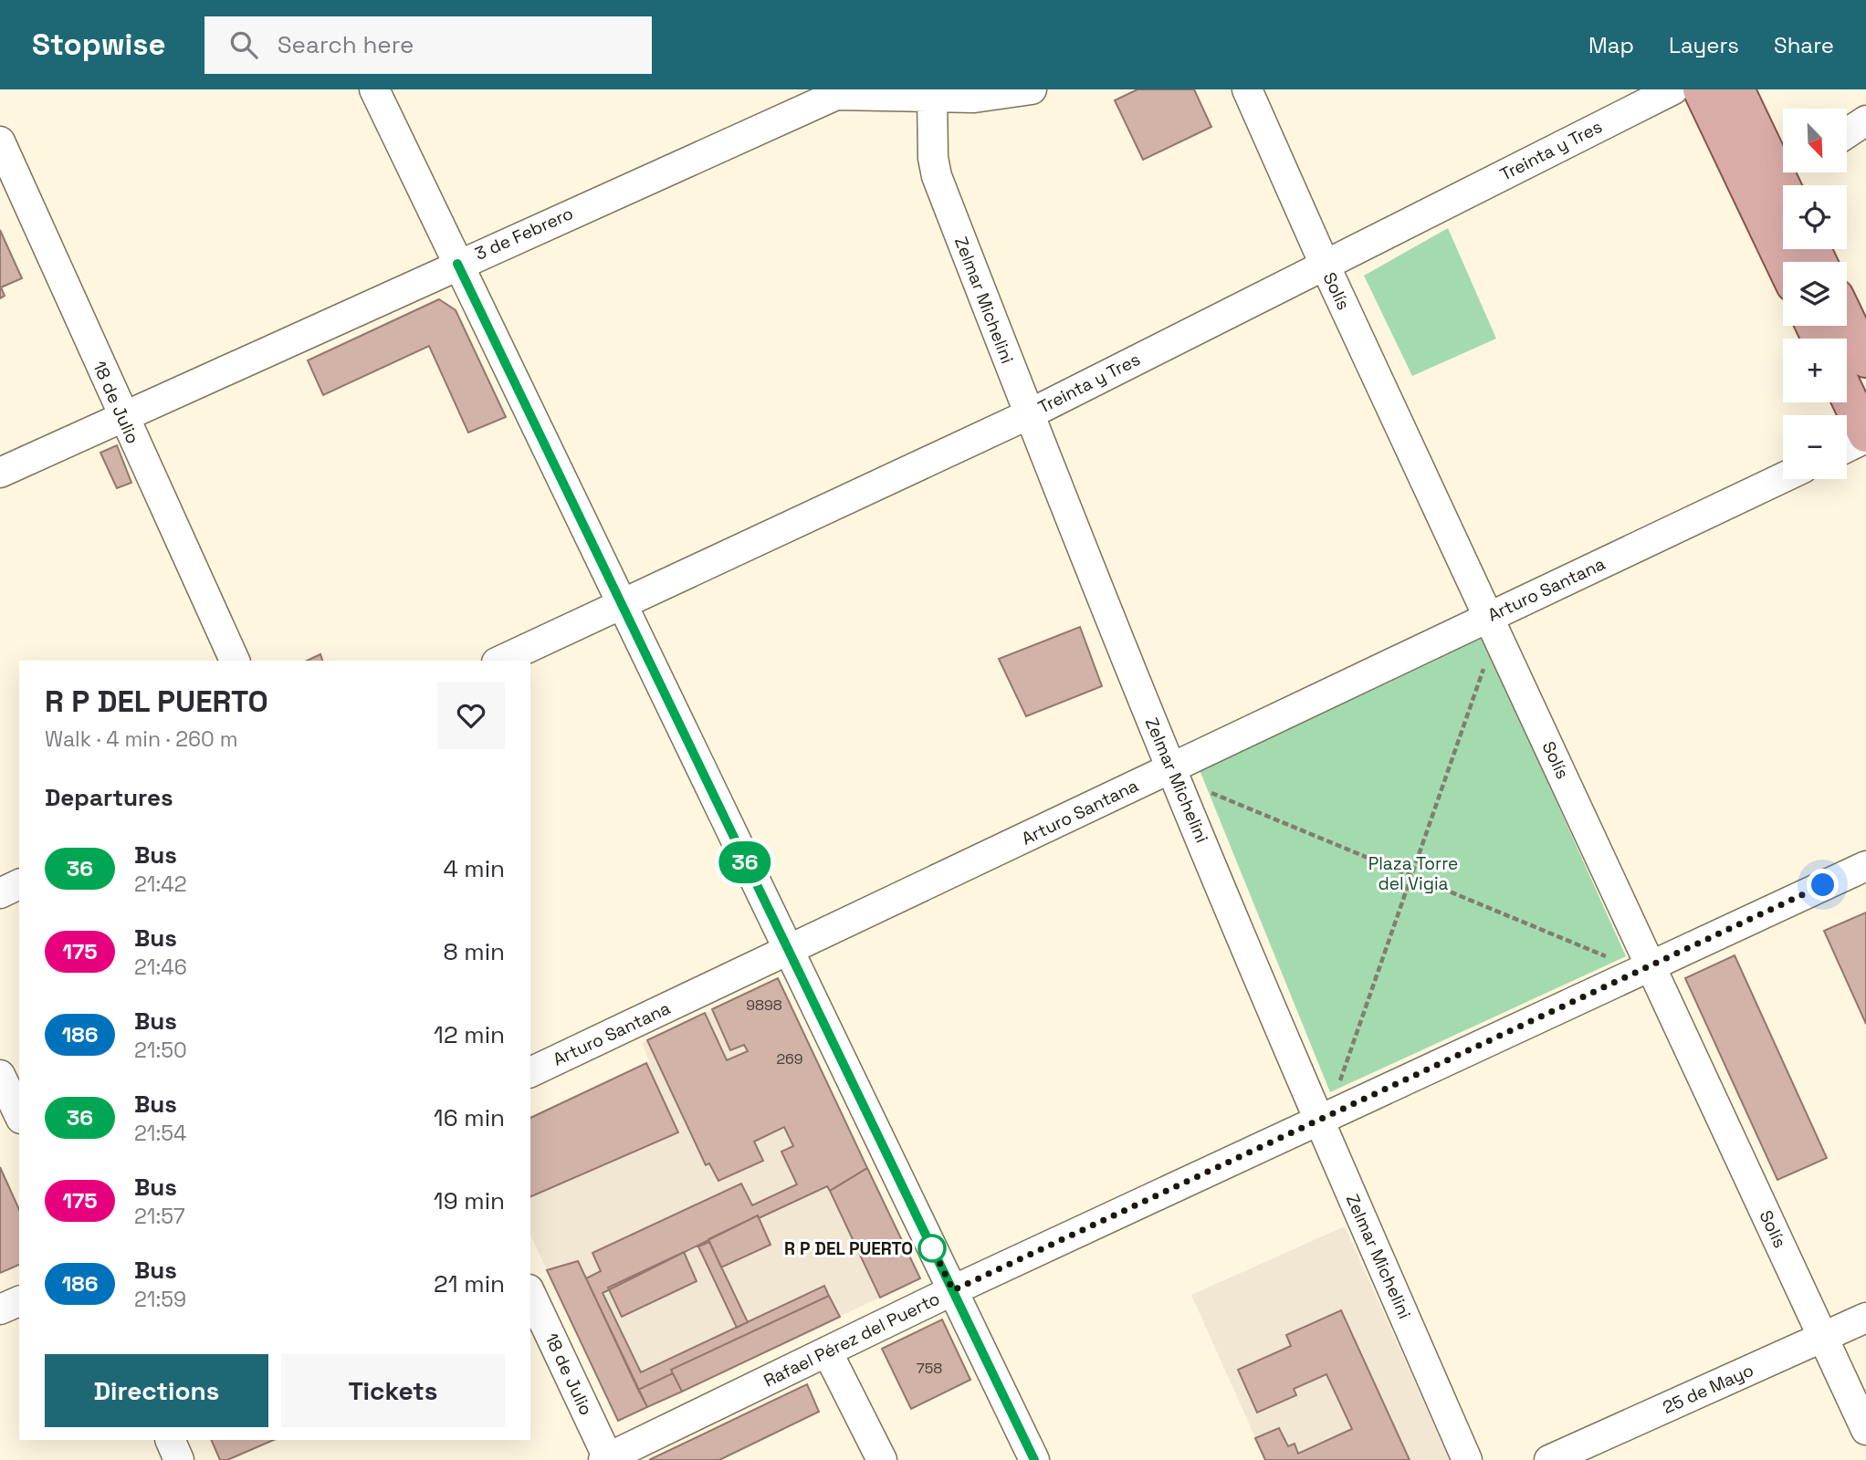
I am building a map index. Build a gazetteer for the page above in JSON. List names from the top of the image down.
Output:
{
  "streets": {
    "street": [
      "Treinta y Tres",
      "3 de Febrero",
      "Solís",
      "Zelmar Michelini",
      "18 de Julio",
      "Arturo Santana",
      "Rafael Pérez del Puerto",
      "25 de Mayo"
    ]
  },
  "crossings": [
    ["Treinta y Tres", "Solís"],
    ["Treinta y Tres", "Zelmar Michelini"],
    ["3 de Febrero", "Zelmar Michelini"],
    ["3 de Febrero", "18 de Julio"],
    ["Solís", "Arturo Santana"],
    ["Solís", "Rafael Pérez del Puerto"],
    ["Solís", "25 de Mayo"],
    ["Zelmar Michelini", "Arturo Santana"],
    ["Zelmar Michelini", "Rafael Pérez del Puerto"],
    ["18 de Julio", "Rafael Pérez del Puerto"]
  ],
  "parks": ["Plaza Torre del Vigia"],
  "places": ["R P DEL PUERTO"],
  "lines": ["bus line 36"],
  "house_numbers": ["9898", "269", "758"],
  "north": "bottom right",
  "page": {
    "header": "Stopwise",
    "search": "Search here",
    "nav": ["Map", "Layers", "Share"],
    "on_map": "36",
    "map_buttons": ["+", "−"],
    "heading": [
      ["R P DEL PUERTO", "Walk · 4 min · 260 m"],
      "Departures"
    ],
    "list": [
      {
        "mark": "36",
        "name": "Bus",
        "note": "21:42",
        "value": "4 min"
      },
      {
        "mark": "175",
        "name": "Bus",
        "note": "21:46",
        "value": "8 min"
      },
      {
        "mark": "186",
        "name": "Bus",
        "note": "21:50",
        "value": "12 min"
      },
      {
        "mark": "36",
        "name": "Bus",
        "note": "21:54",
        "value": "16 min"
      },
      {
        "mark": "175",
        "name": "Bus",
        "note": "21:57",
        "value": "19 min"
      },
      {
        "mark": "186",
        "name": "Bus",
        "note": "21:59",
        "value": "21 min"
      }
    ],
    "buttons": ["Directions", "Tickets"]
  }
}
